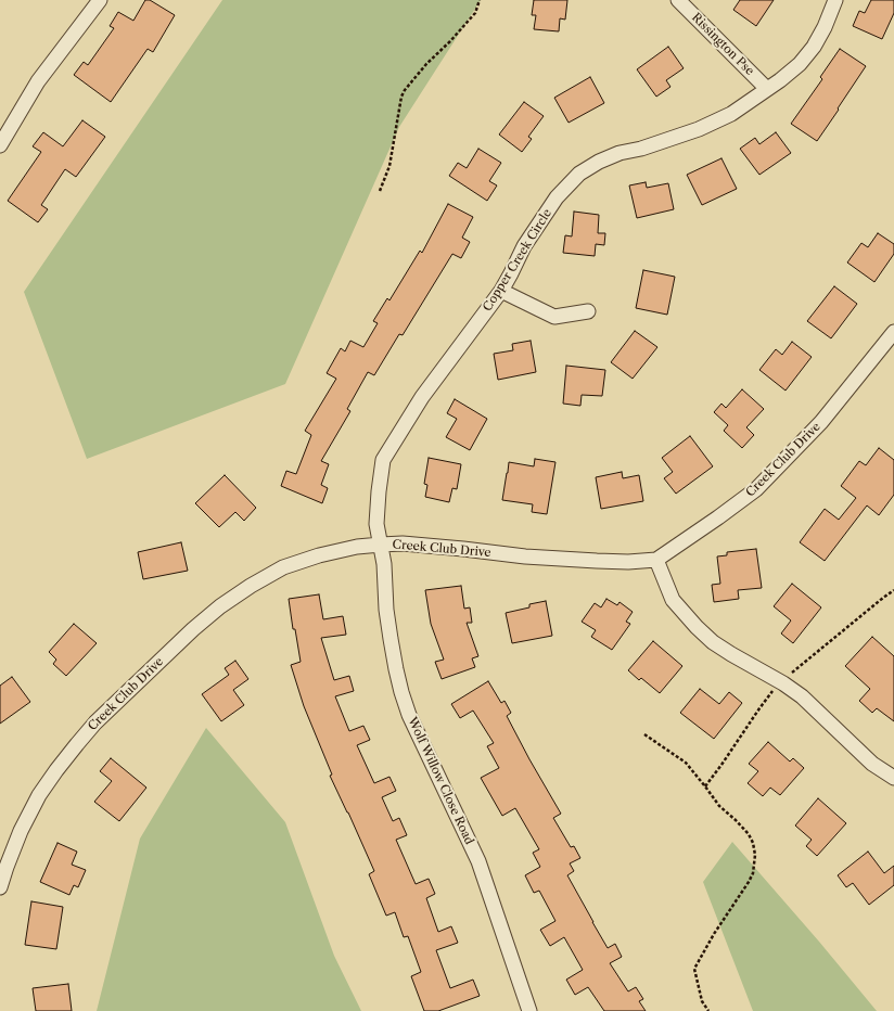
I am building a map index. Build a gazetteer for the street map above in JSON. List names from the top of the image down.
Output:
{
  "streets": {
    "street": [
      "Rissington Pse",
      "Copper Creek Circle",
      "Creek Club Drive",
      "Wolf Willow Close Road"
    ]
  },
  "crossings": [
    ["Rissington Pse", "Copper Creek Circle"],
    ["Copper Creek Circle", "Creek Club Drive"],
    ["Copper Creek Circle", "Wolf Willow Close Road"],
    ["Creek Club Drive", "Wolf Willow Close Road"]
  ]
}
